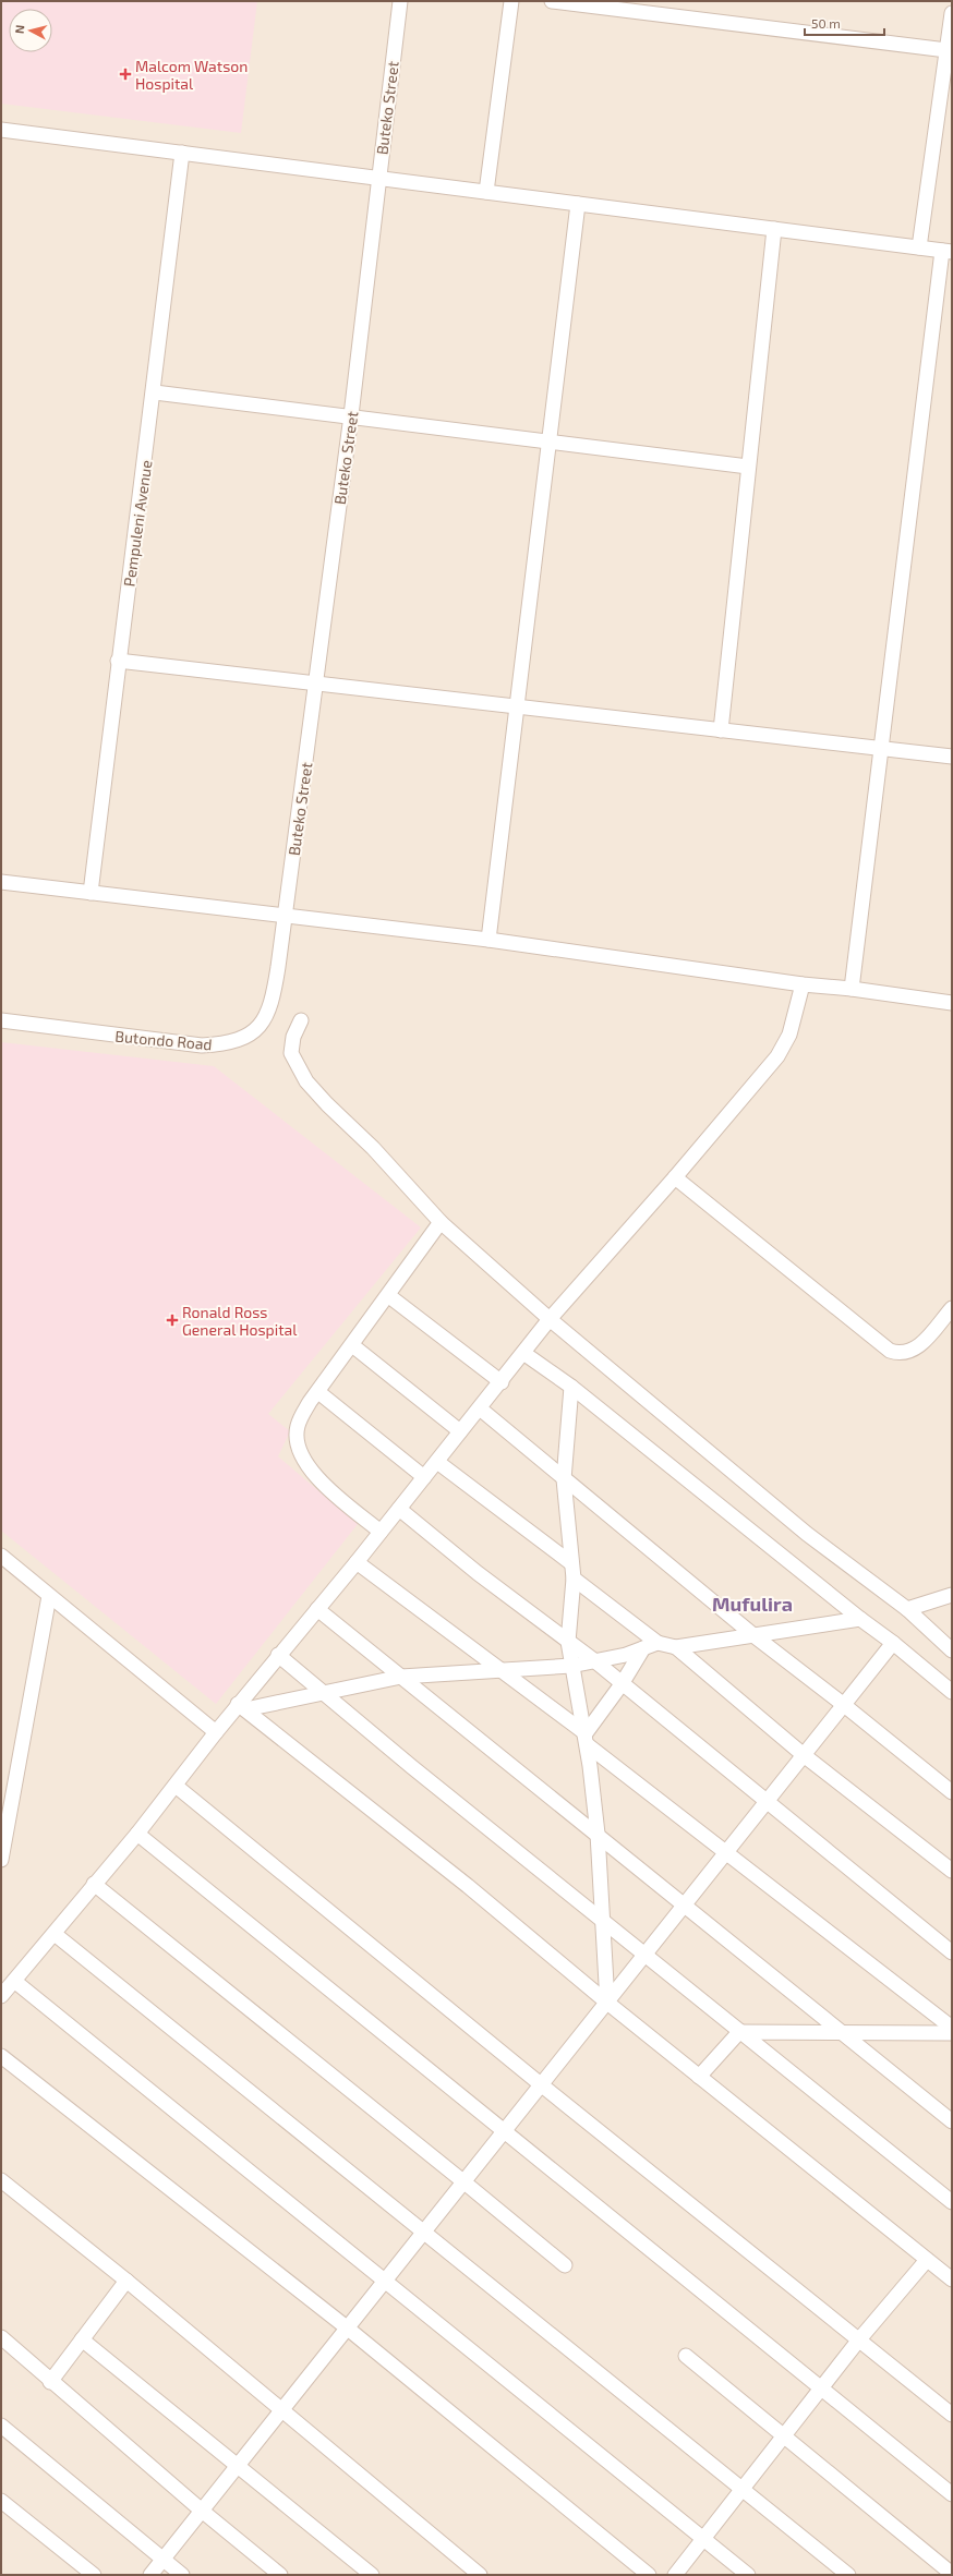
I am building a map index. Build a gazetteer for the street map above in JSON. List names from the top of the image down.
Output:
{
  "streets": {
    "street": ["Buteko Street", "Pempuleni Avenue", "Butondo Road"]
  },
  "crossings": [
    ["Buteko Street", "Butondo Road"]
  ],
  "districts": ["Mufulira"],
  "places": {
    "health": ["Malcom Watson Hospital", "Ronald Ross General Hospital"]
  },
  "scale_bar": "50 m",
  "north": "left"
}
